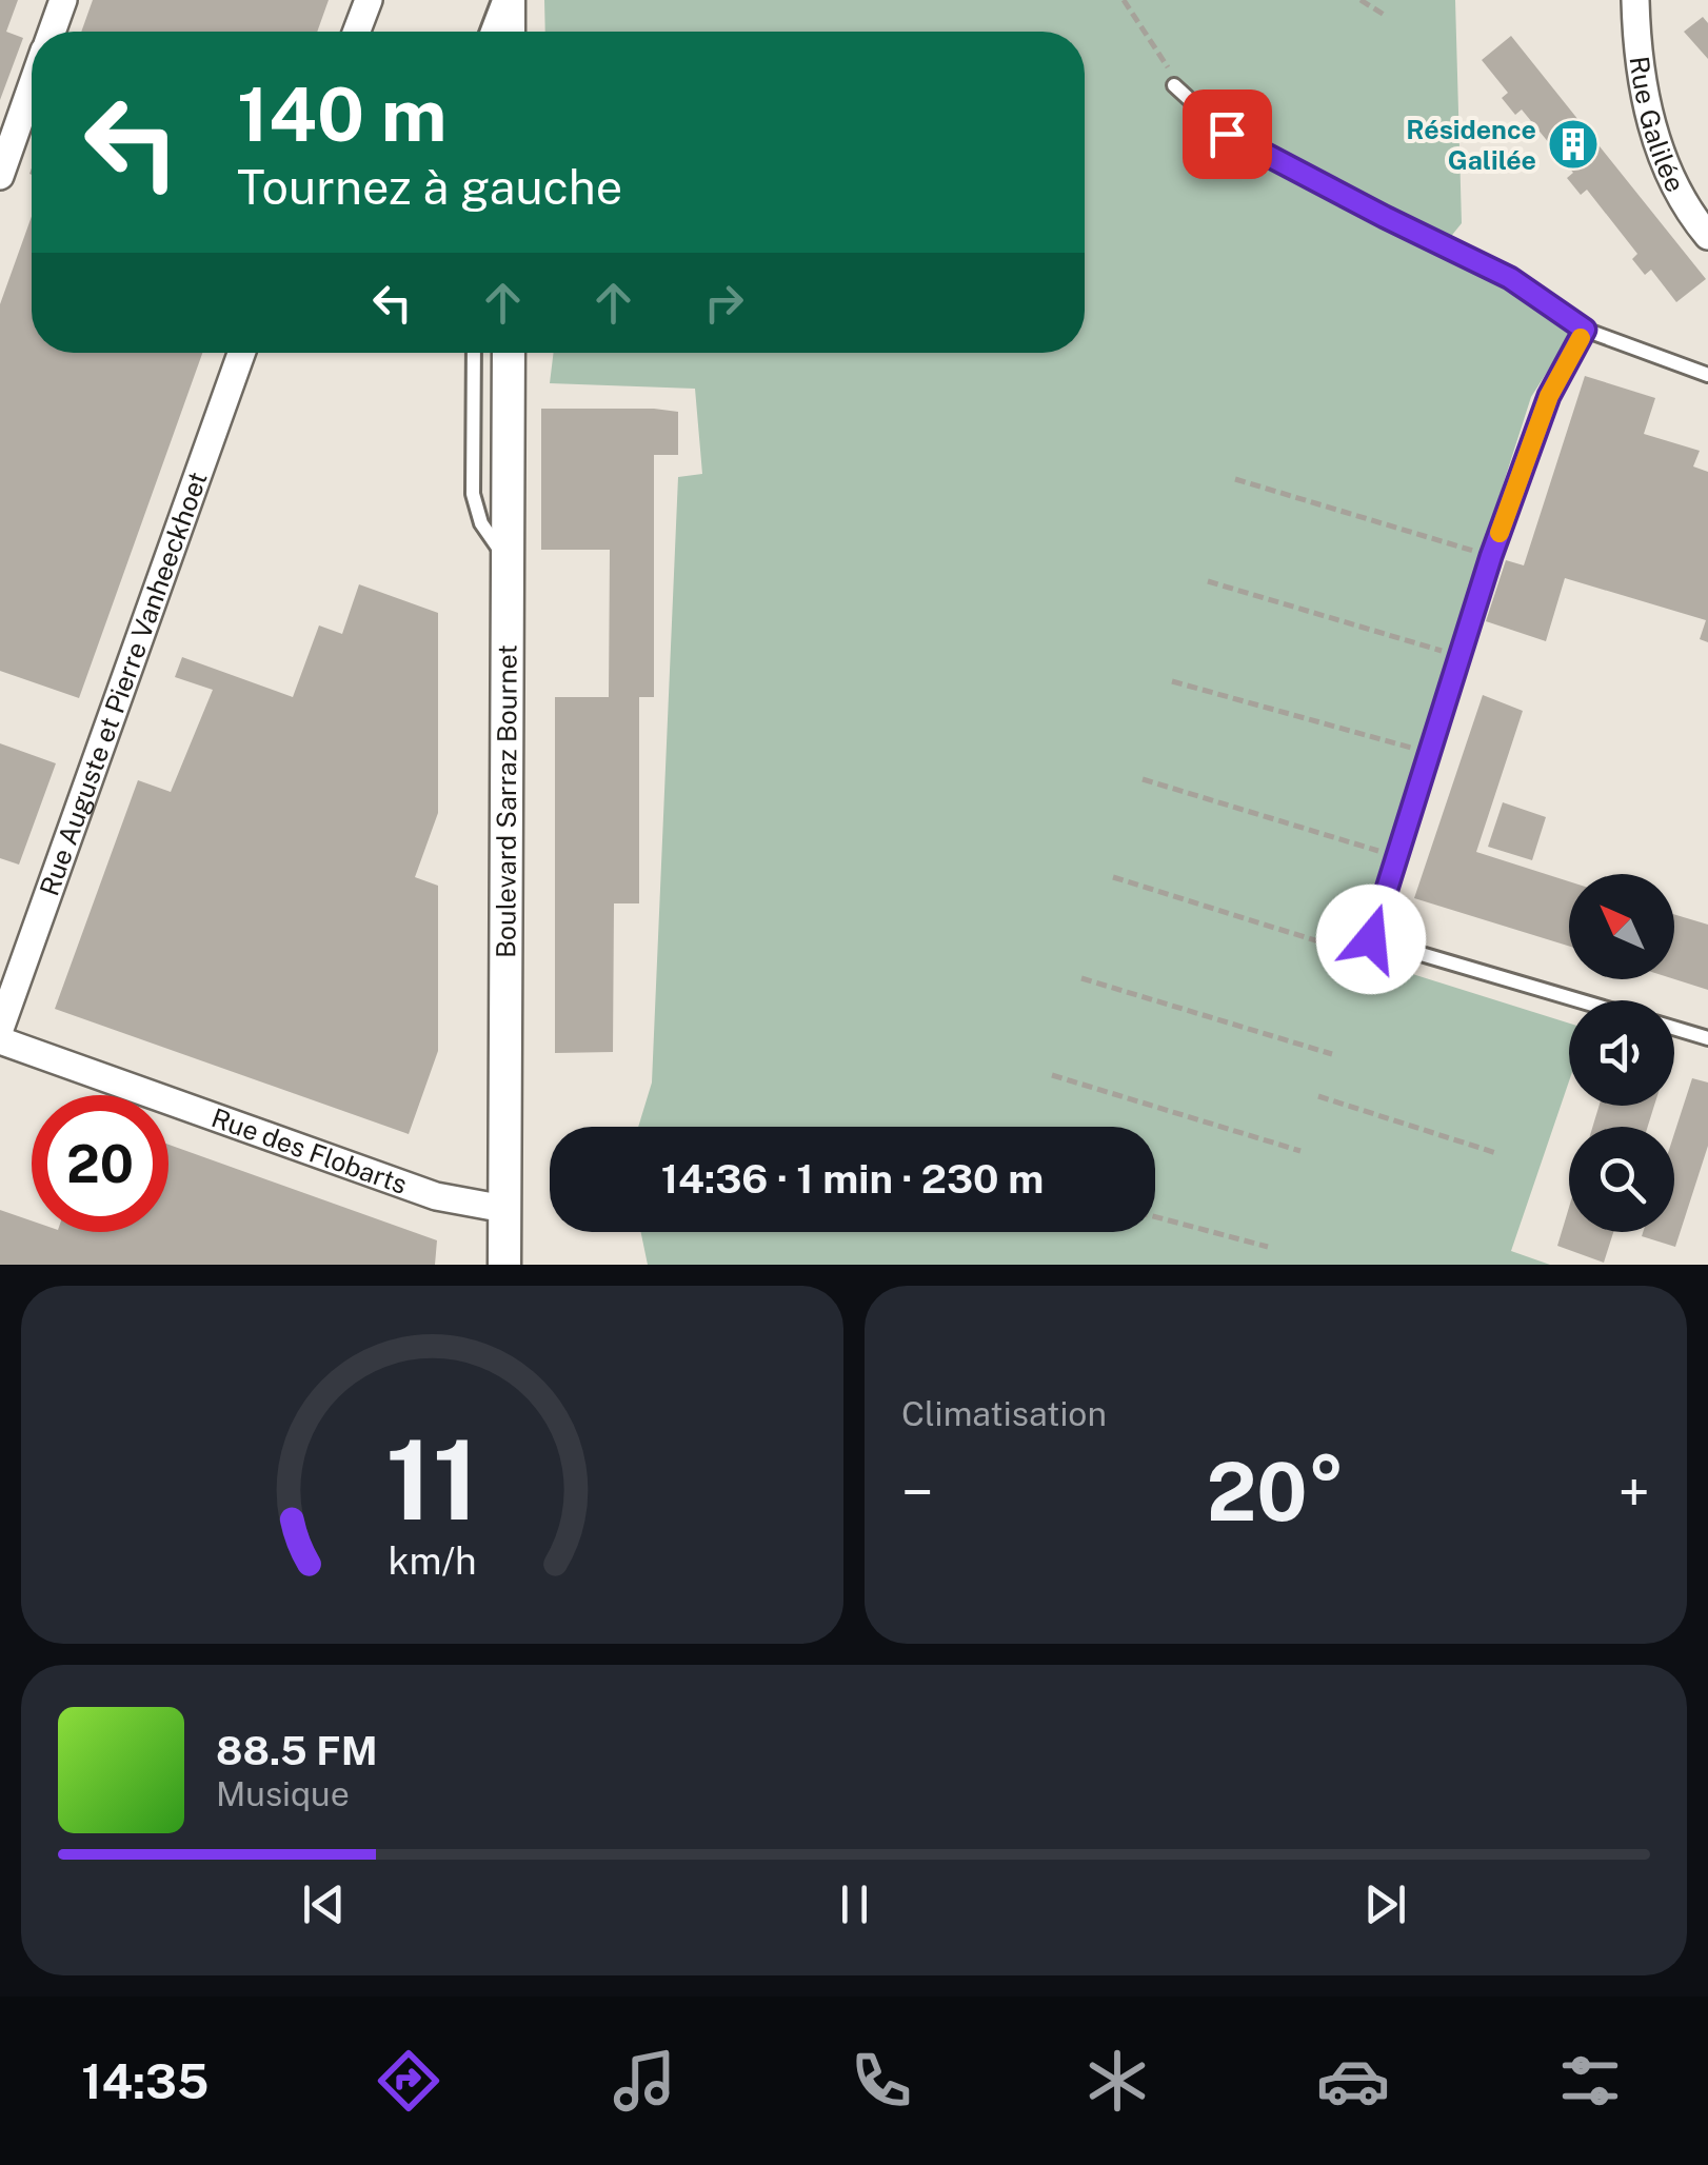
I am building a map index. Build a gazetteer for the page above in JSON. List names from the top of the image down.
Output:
{
  "streets": {
    "street": [
      "Rue Galilée",
      "Rue Auguste et Pierre Vanheeckhoet",
      "Boulevard Sarraz Bournet",
      "Rue des Flobarts"
    ]
  },
  "crossings": [
    ["Boulevard Sarraz Bournet", "Rue des Flobarts"]
  ],
  "places": {
    "building": ["Résidence Galilée"]
  },
  "north": "top left",
  "page": {
    "turn": ["140 m", "Tournez à gauche"],
    "limit": "20",
    "trip": "14:36 · 1 min · 230 m",
    "tile": "Climatisation",
    "heat": ["−", "20°", "+"],
    "song": ["88.5 FM", "Musique"],
    "tabs": "14:35",
    "gauge": ["11", "km/h"]
  }
}
